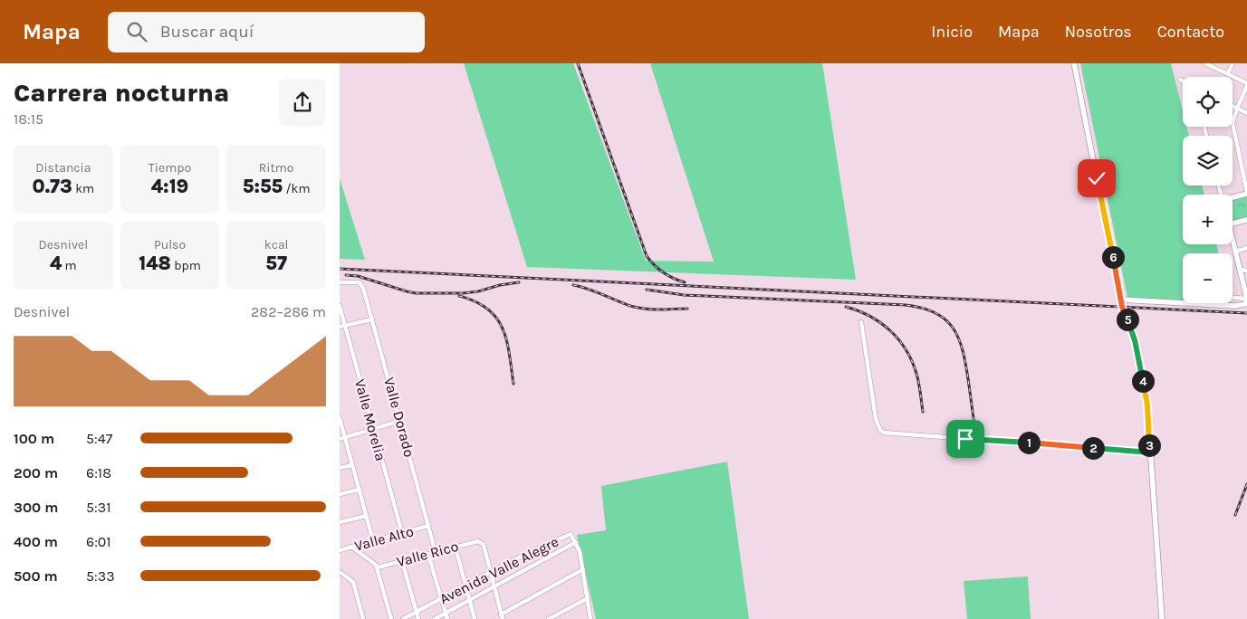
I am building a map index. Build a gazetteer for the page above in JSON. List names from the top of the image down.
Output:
{
  "streets": {
    "street": [
      "Valle Dorado",
      "Valle Morelia",
      "Valle Alto",
      "Valle Rico",
      "Avenida Valle Alegre"
    ]
  },
  "crossings": [
    ["Valle Dorado", "Valle Alto"],
    ["Valle Dorado", "Valle Rico"],
    ["Valle Morelia", "Valle Alto"],
    ["Valle Rico", "Avenida Valle Alegre"]
  ],
  "page": {
    "header": "Mapa",
    "search": "Buscar aquí",
    "nav": [
      "Inicio",
      "Mapa",
      "Nosotros",
      "Contacto"
    ],
    "heading": ["Carrera nocturna", "18:15"],
    "map_buttons": ["+", "−"],
    "stats": [
      ["Distancia", "0.73 km"],
      ["Tiempo", "4:19"],
      ["Ritmo", "5:55 /km"],
      ["Desnivel", "4 m"],
      ["Pulso", "148 bpm"],
      ["kcal", "57"]
    ],
    "pins": [
      "6",
      "5",
      "4",
      "1",
      "3",
      "2"
    ],
    "chart": ["Desnivel", "282–286 m"],
    "list": [
      {
        "name": "100 m",
        "note": "5:47"
      },
      {
        "name": "200 m",
        "note": "6:18"
      },
      {
        "name": "300 m",
        "note": "5:31"
      },
      {
        "name": "400 m",
        "note": "6:01"
      },
      {
        "name": "500 m",
        "note": "5:33"
      }
    ]
  }
}
